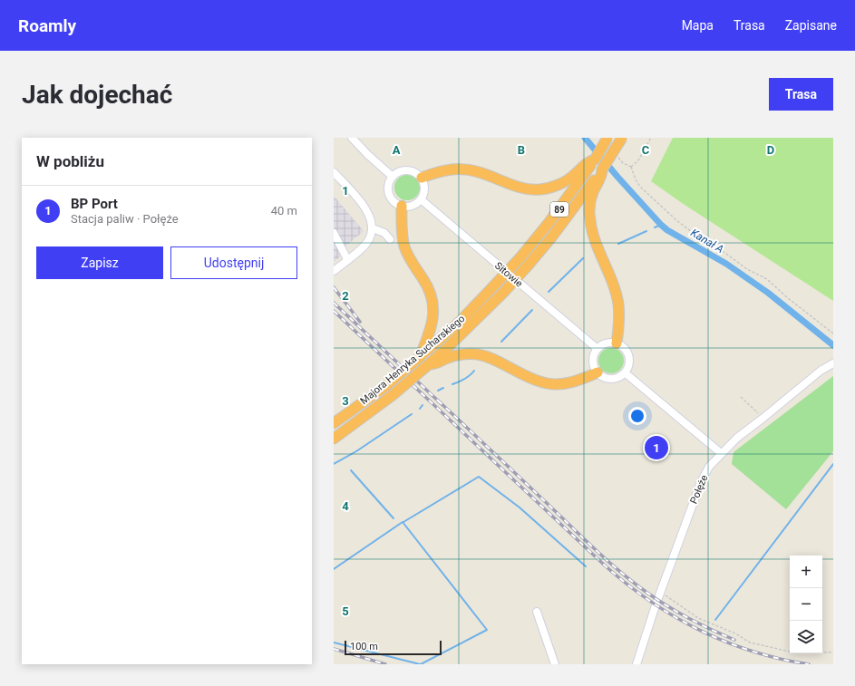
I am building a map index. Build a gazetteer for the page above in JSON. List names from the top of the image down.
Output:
{
  "streets": {
    "highway": ["89", "Majora Henryka Sucharskiego"],
    "street": ["Sitowie", "Połęże"]
  },
  "water": ["Kanał A"],
  "scale_bar": "100 m",
  "page": {
    "header": "Roamly",
    "nav": ["Mapa", "Trasa", "Zapisane"],
    "buttons": [
      "Trasa",
      ["Zapisz", "Udostępnij"]
    ],
    "title": "Jak dojechać",
    "heading": "W pobliżu",
    "list": [
      {
        "mark": "1",
        "name": "BP Port",
        "note": "Stacja paliw · Połęże",
        "value": "40 m"
      }
    ],
    "pins": "1",
    "map_buttons": ["+", "−"],
    "scale": "100 m"
  },
  "grid": {
    "columns": [
      "A",
      "B",
      "C",
      "D"
    ],
    "rows": [
      "1",
      "2",
      "3",
      "4",
      "5"
    ]
  }
}
